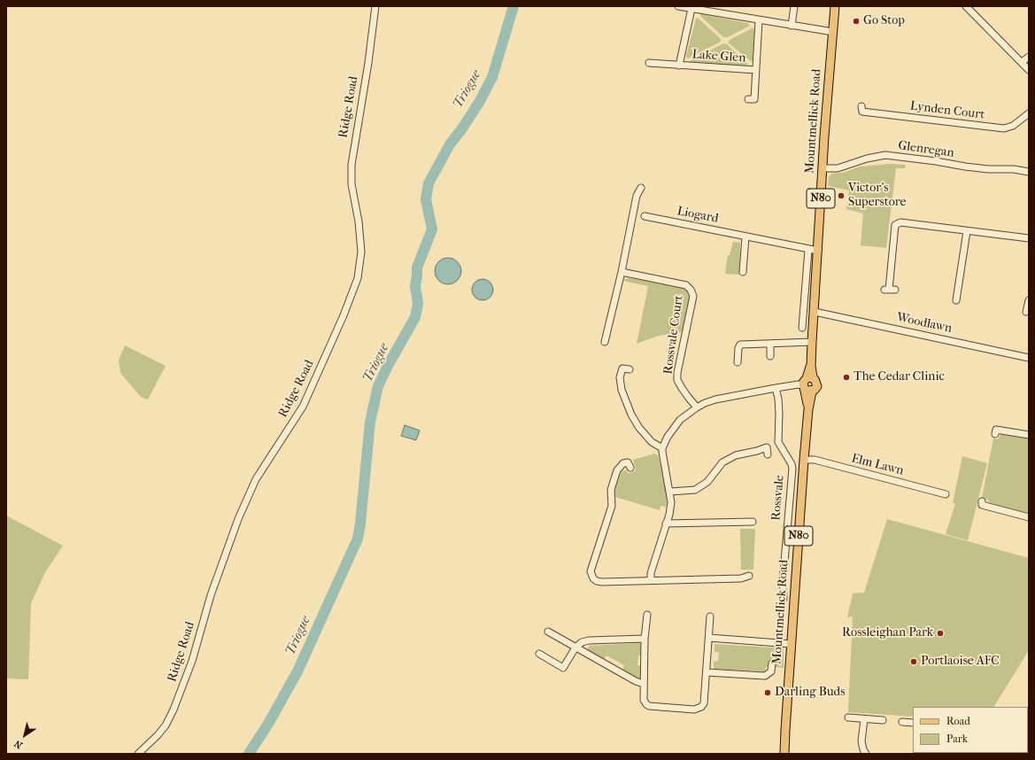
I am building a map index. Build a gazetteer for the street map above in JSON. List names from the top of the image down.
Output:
{
  "streets": {
    "main road": ["Mountmellick Road", "N80"],
    "street": [
      "Lake Glen",
      "Ridge Road",
      "Lynden Court",
      "Glenregan",
      "Liogard",
      "Woodlawn",
      "Rossvale Court",
      "Elm Lawn",
      "Rossvale"
    ]
  },
  "crossings": [
    ["Mountmellick Road", "Glenregan"],
    ["Mountmellick Road", "Liogard"],
    ["Mountmellick Road", "Woodlawn"],
    ["Mountmellick Road", "Elm Lawn"]
  ],
  "water": ["Triogue"],
  "places": [
    "Go Stop",
    "Victor's Superstore",
    "The Cedar Clinic",
    "Rossleighan Park",
    "Portlaoise AFC",
    "Darling Buds"
  ],
  "legend": ["Road", "Park"],
  "north": "bottom left"
}
